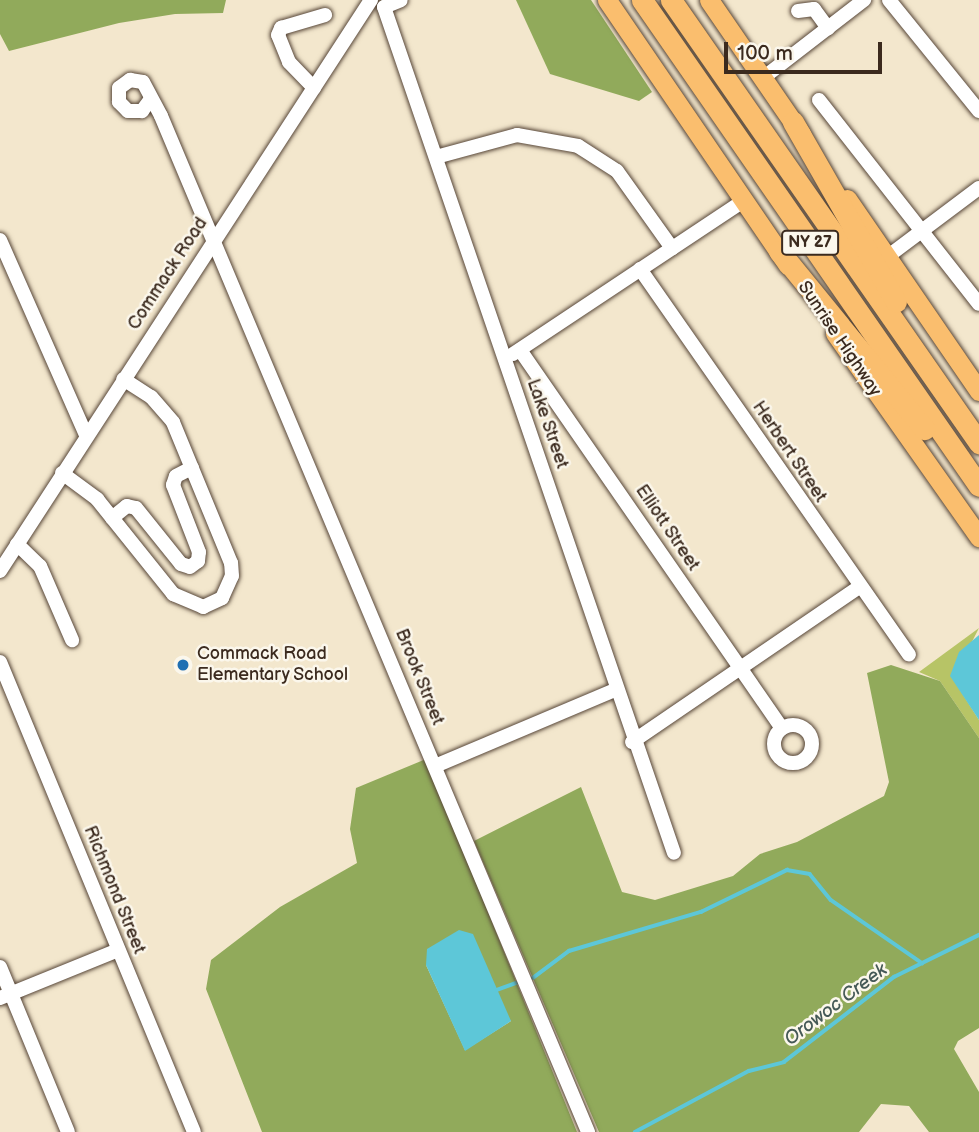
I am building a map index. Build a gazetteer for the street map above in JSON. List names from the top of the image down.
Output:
{
  "streets": {
    "highway": ["NY 27", "Sunrise Highway"],
    "street": [
      "Commack Road",
      "Lake Street",
      "Herbert Street",
      "Elliott Street",
      "Brook Street",
      "Richmond Street"
    ]
  },
  "crossings": [
    ["Commack Road", "Lake Street"],
    ["Commack Road", "Brook Street"]
  ],
  "water": ["Orowoc Creek"],
  "places": ["Commack Road Elementary School"],
  "scale_bar": "100 m"
}
